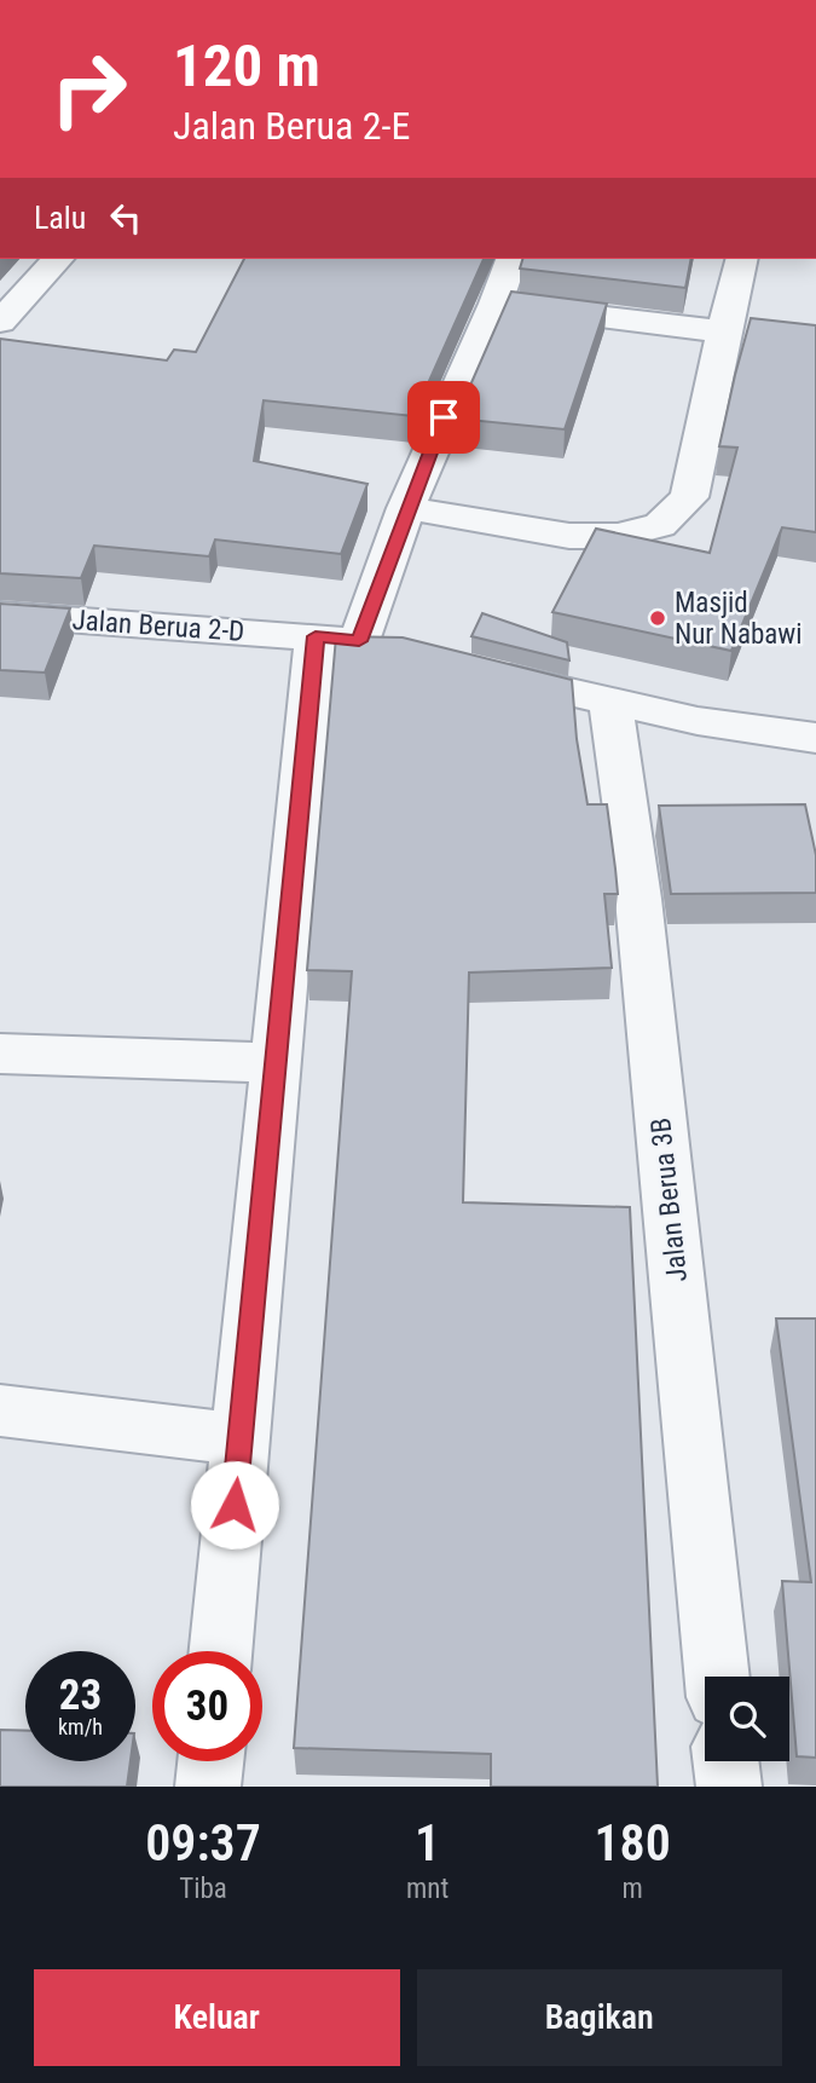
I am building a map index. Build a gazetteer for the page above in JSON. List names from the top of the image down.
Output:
{
  "streets": {
    "street": ["Jalan Berua 2-D", "Jalan Berua 3B"]
  },
  "places": ["Masjid Nur Nabawi"],
  "page": {
    "turn": ["120 m", "Jalan Berua 2-E"],
    "then": "Lalu",
    "speed": "23 km/h",
    "limit": "30",
    "eta": [
      "09:37",
      "Tiba",
      "1",
      "mnt",
      "180",
      "m"
    ],
    "buttons": ["Keluar", "Bagikan"]
  }
}
